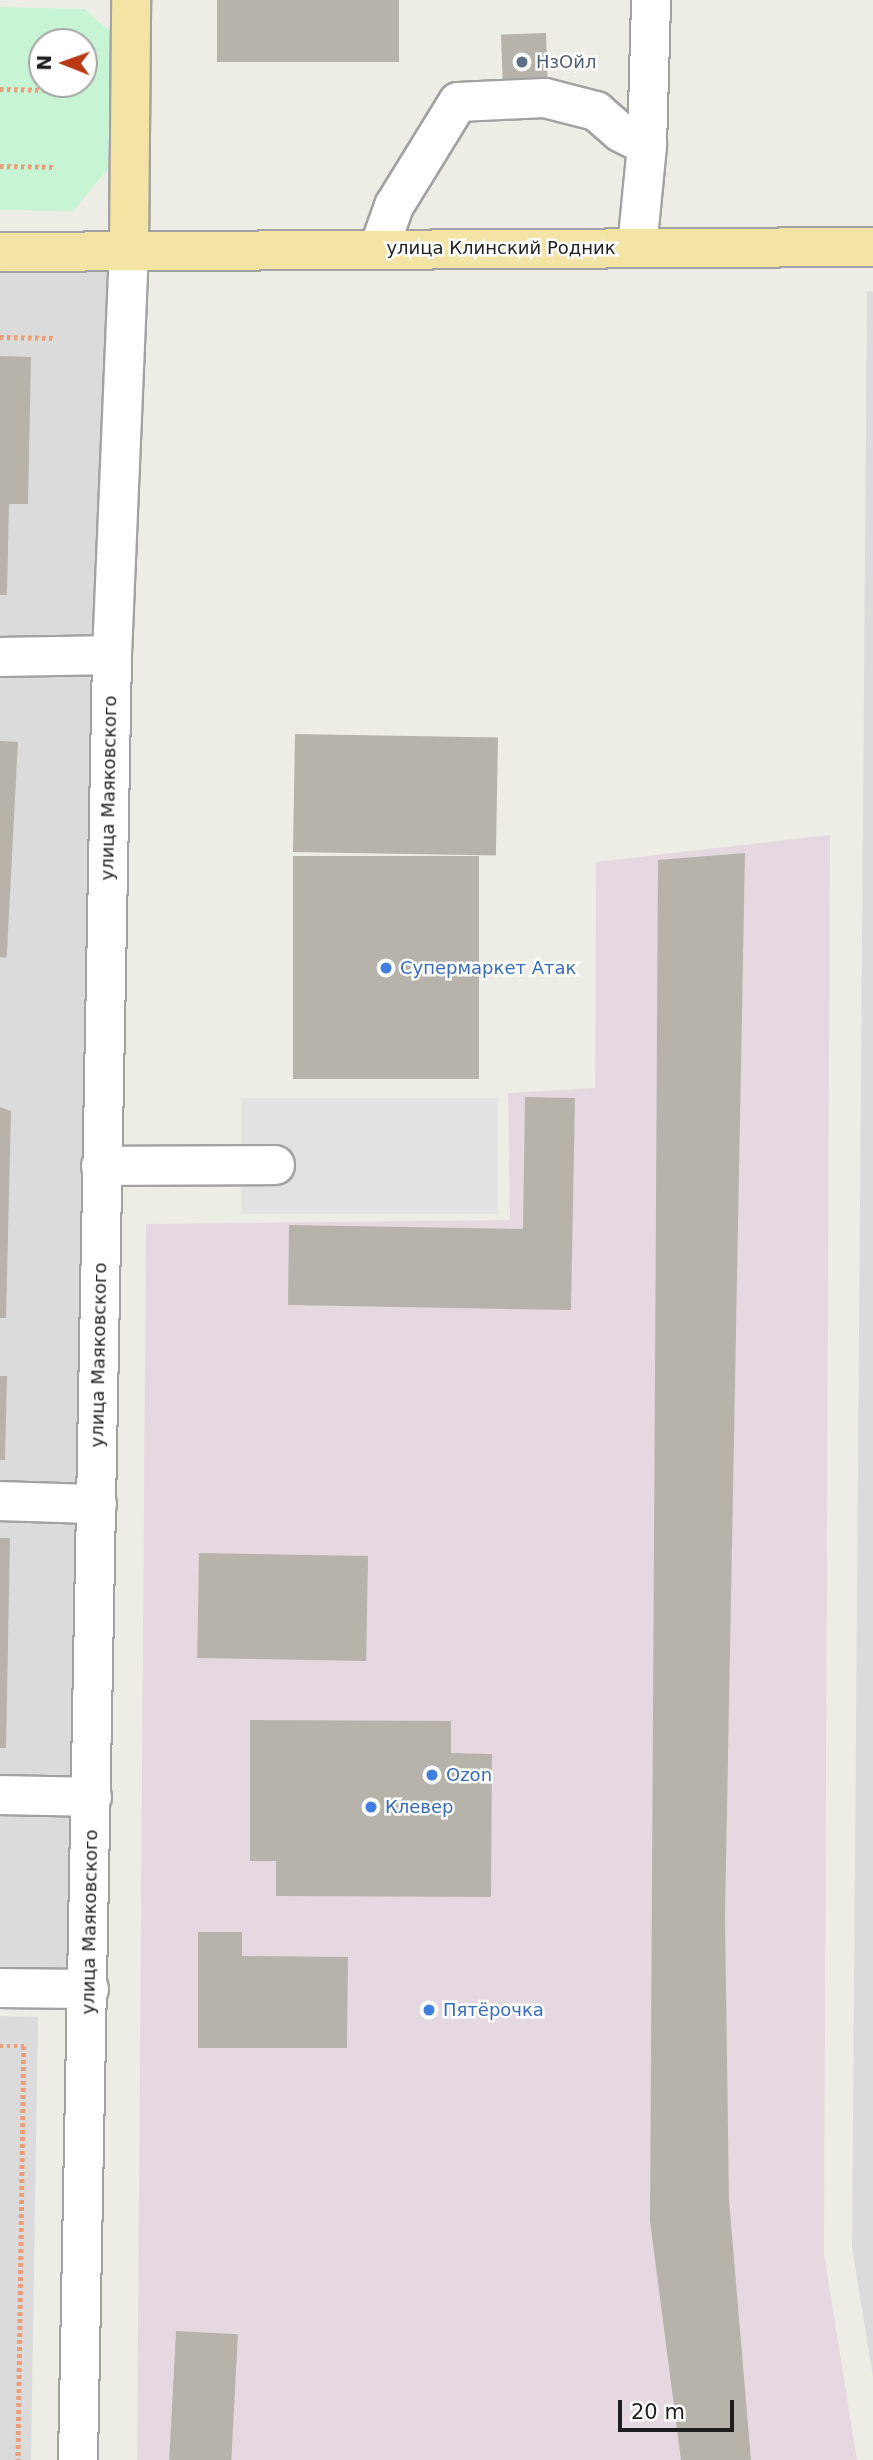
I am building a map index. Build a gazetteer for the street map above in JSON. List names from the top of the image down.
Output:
{
  "streets": {
    "main road": ["улица Клинский Родник"],
    "street": ["улица Маяковского"]
  },
  "crossings": [
    ["улица Клинский Родник", "улица Маяковского"]
  ],
  "places": [
    "НзОйл",
    "Супермаркет Атак",
    "Ozon",
    "Клевер",
    "Пятёрочка"
  ],
  "scale_bar": "20 m",
  "north": "left"
}
